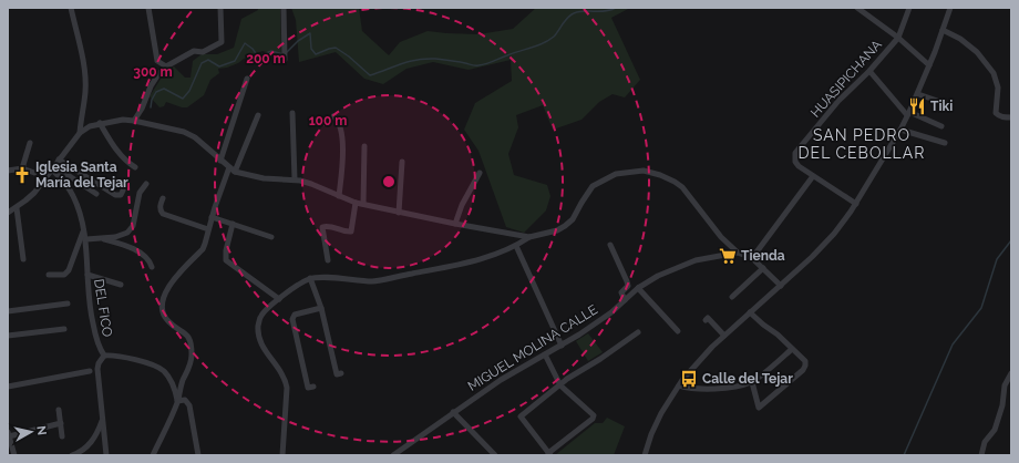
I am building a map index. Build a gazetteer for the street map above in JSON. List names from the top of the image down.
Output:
{
  "streets": {
    "street": ["HUASIPICHANA", "DEL FICO", "MIGUEL MOLINA CALLE"]
  },
  "districts": ["SAN PEDRO DEL CEBOLLAR"],
  "places": {
    "restaurant": ["Tiki"],
    "church": ["Iglesia Santa María del Tejar"],
    "supermarket": ["Tienda"],
    "bus stop": ["Calle del Tejar"]
  },
  "north": "right",
  "rings": ["200 m", "300 m", "100 m"]
}
